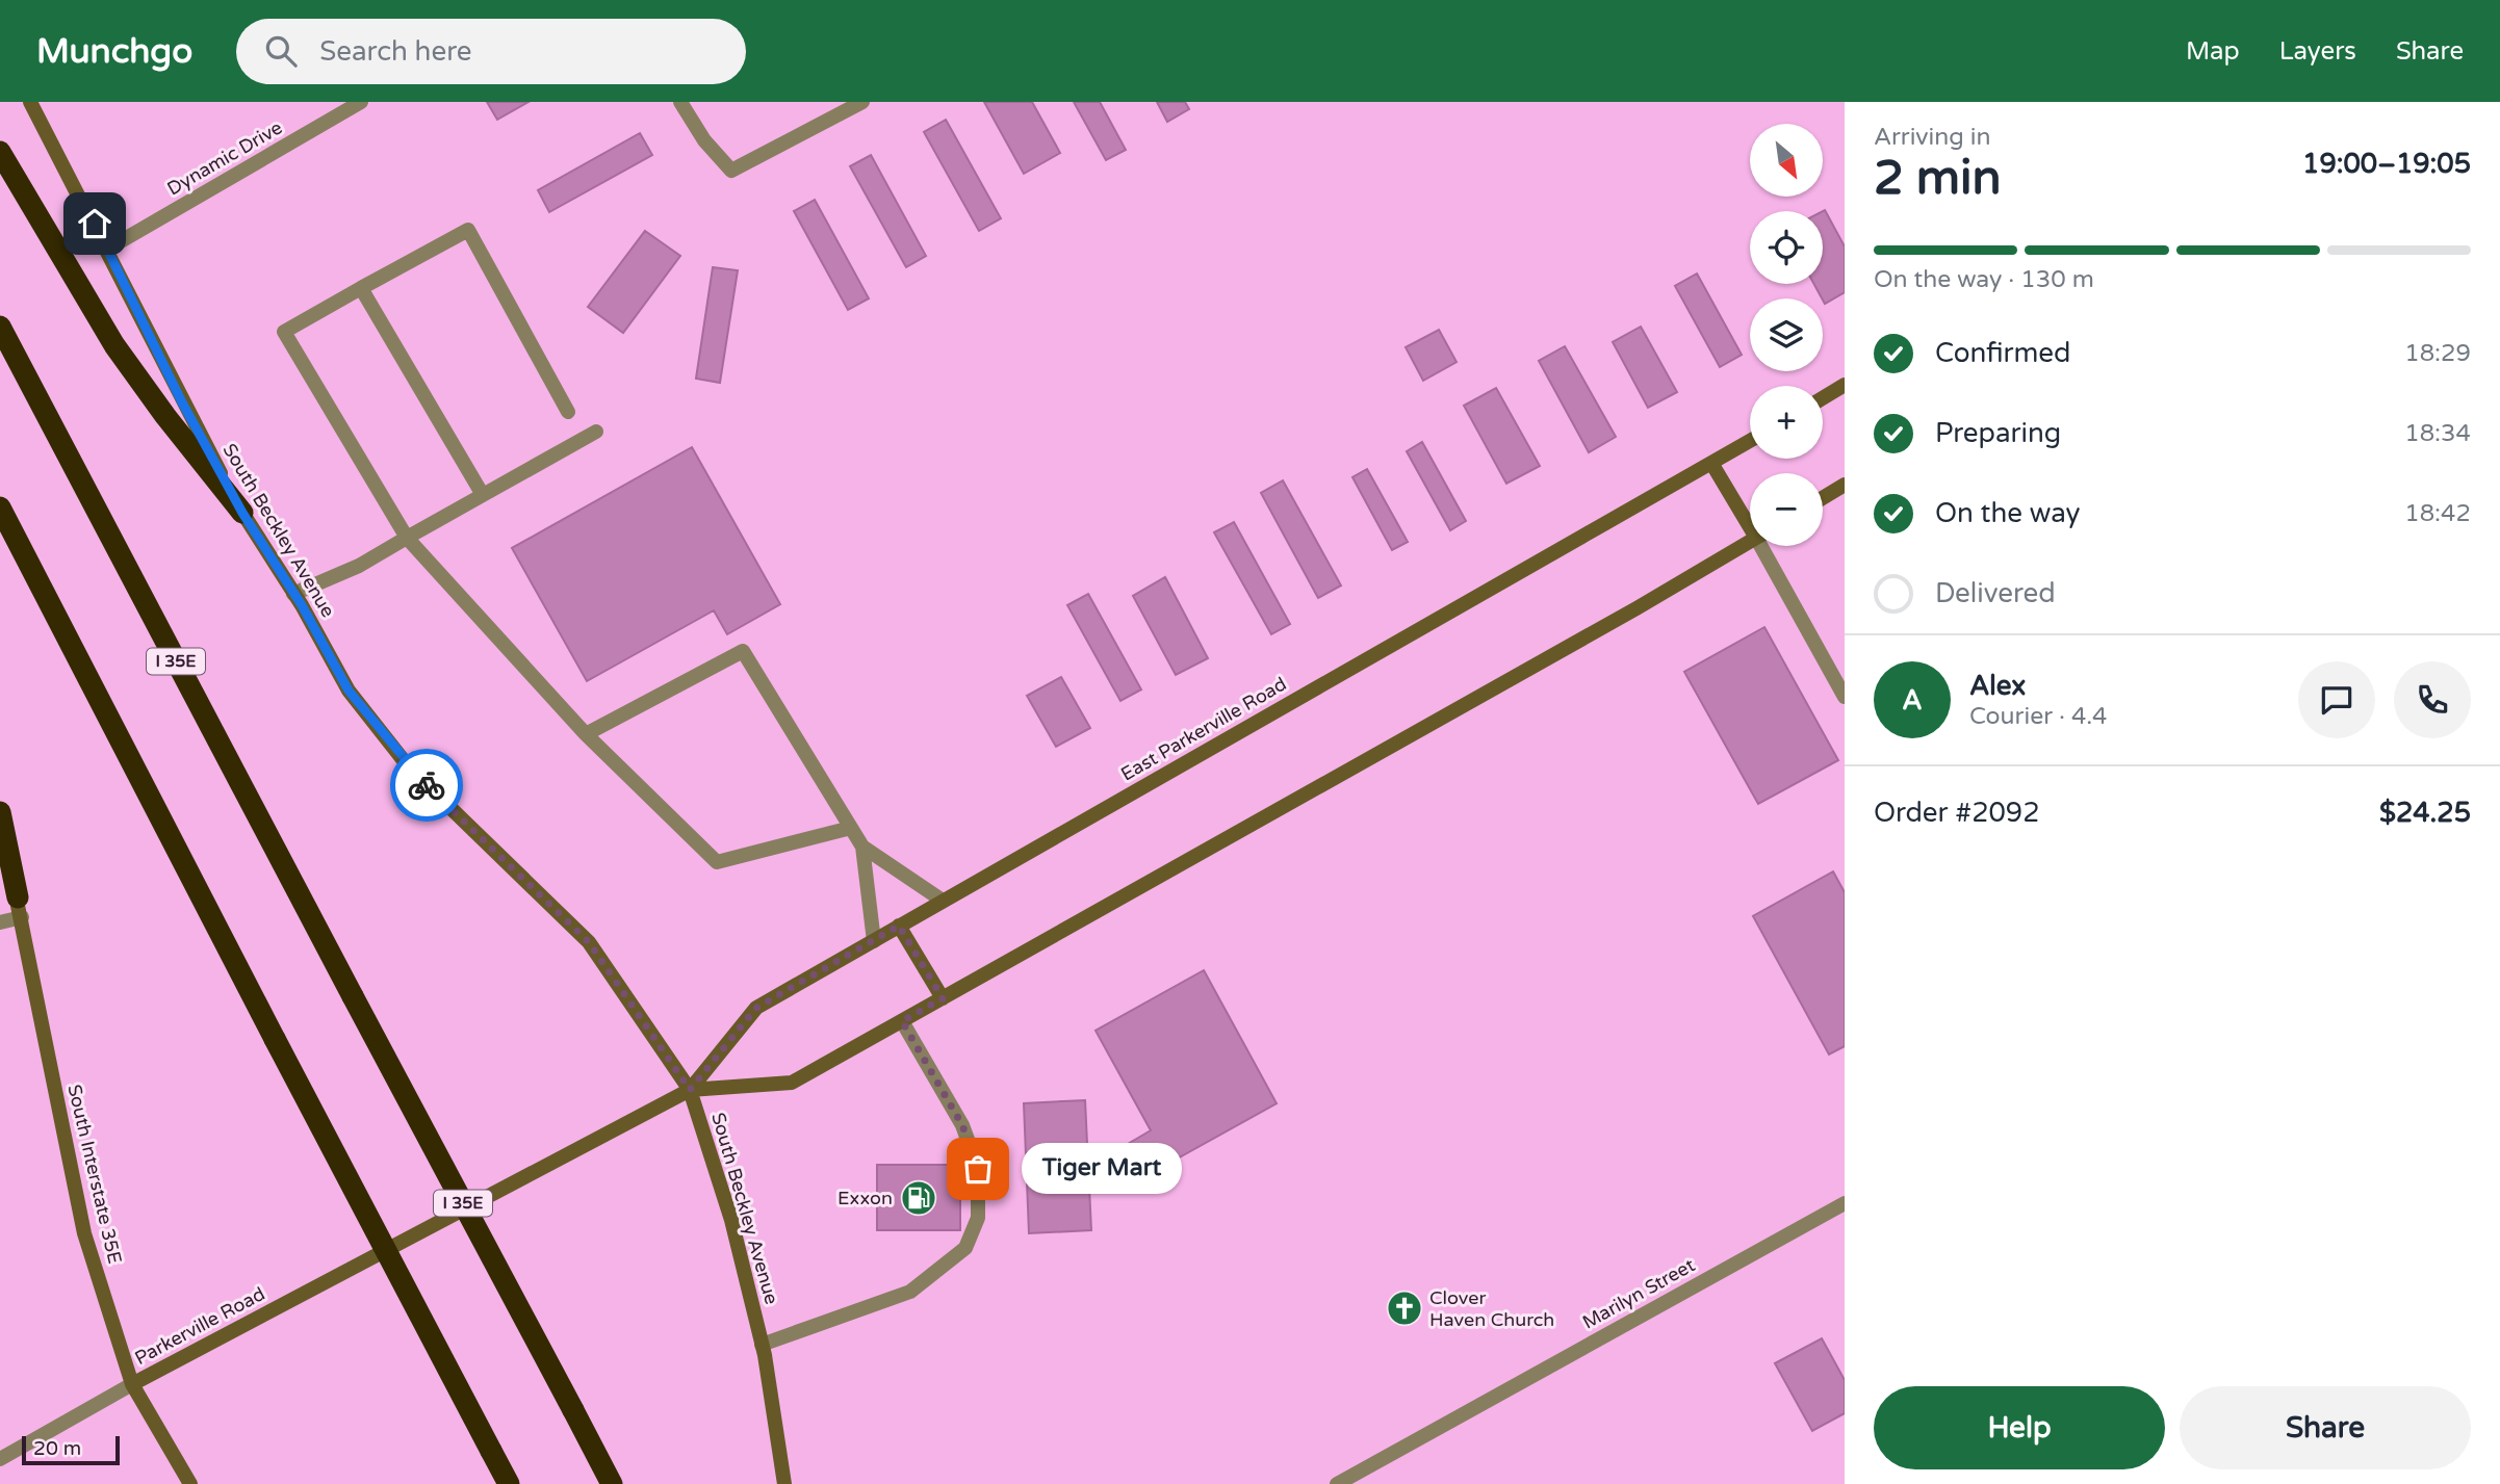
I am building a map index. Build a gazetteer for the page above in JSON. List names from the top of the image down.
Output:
{
  "streets": {
    "highway": ["I 35E"],
    "main road": [
      "South Beckley Avenue",
      "East Parkerville Road",
      "South Interstate 35E",
      "Parkerville Road"
    ],
    "street": ["Dynamic Drive", "Marilyn Street"]
  },
  "crossings": [
    ["Dynamic Drive", "South Beckley Avenue"],
    ["South Beckley Avenue", "East Parkerville Road"],
    ["East Parkerville Road", "Parkerville Road"],
    ["South Interstate 35E", "Parkerville Road"]
  ],
  "places": {
    "other": ["Tiger Mart"],
    "fuel station": ["Exxon"],
    "church": ["Clover Haven Church"]
  },
  "scale_bar": "20 m",
  "north": "bottom right",
  "page": {
    "header": "Munchgo",
    "search": "Search here",
    "nav": ["Map", "Layers", "Share"],
    "heading": ["2 min", "Arriving in", "19:00–19:05"],
    "panel": [
      "Alex",
      "Courier · 4.4",
      "Order #2092",
      "$24.25"
    ],
    "map_buttons": ["+", "−"],
    "bar": "On the way · 130 m",
    "list": [
      ["Confirmed", "18:29"],
      ["Preparing", "18:34"],
      ["On the way", "18:42"],
      "Delivered"
    ],
    "round": "A",
    "bubble": "Tiger Mart",
    "buttons": ["Help", "Share"],
    "scale": "20 m"
  }
}
